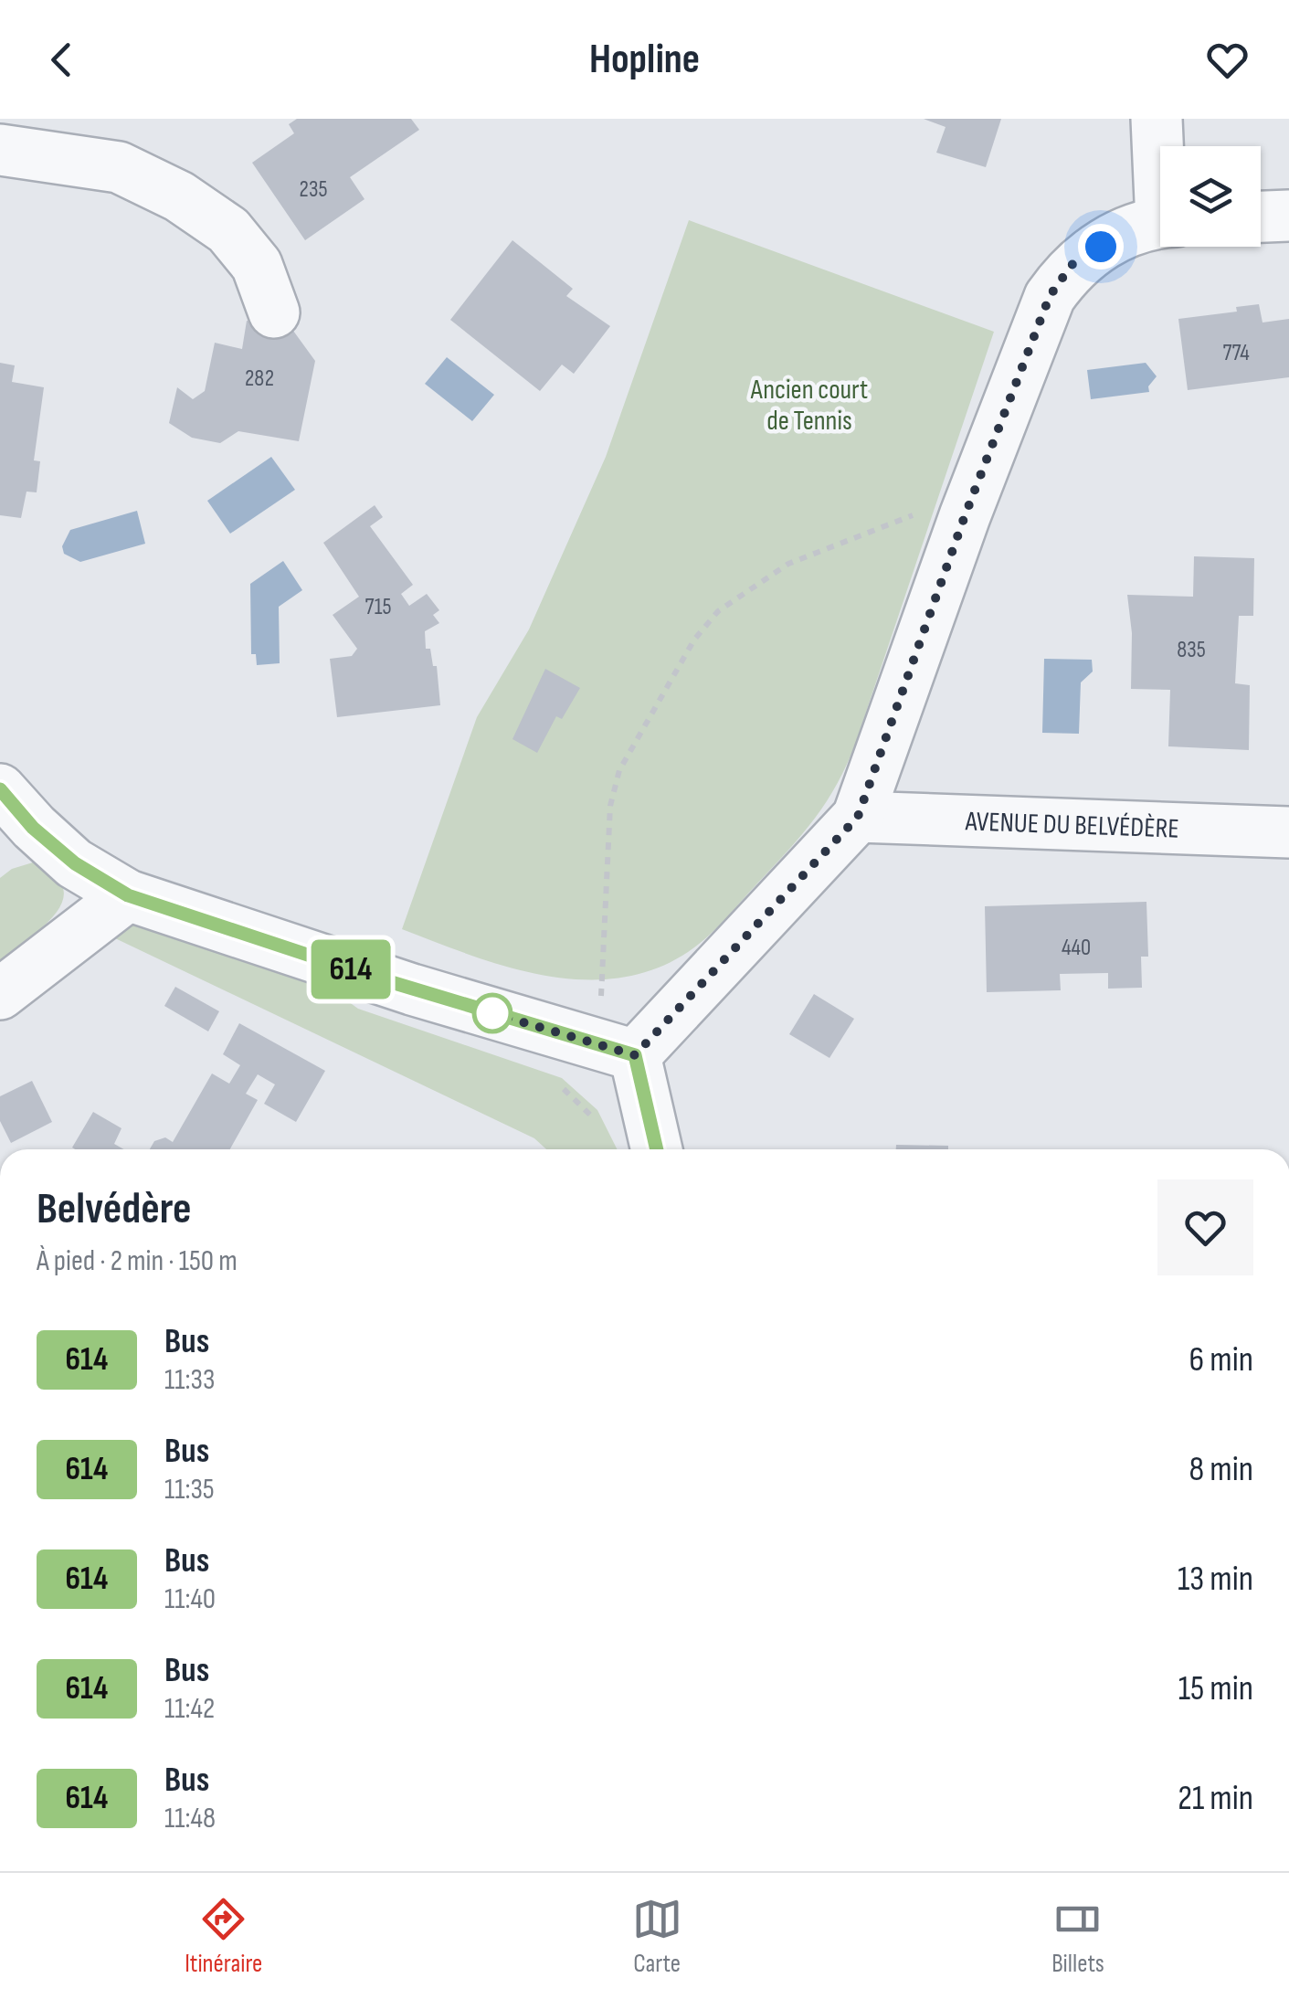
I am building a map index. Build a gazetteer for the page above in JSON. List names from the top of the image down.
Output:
{
  "streets": {
    "street": ["AVENUE DU BELVÉDÈRE"]
  },
  "parks": ["Ancien court de Tennis"],
  "lines": ["bus line 614"],
  "house_numbers": [
    "235",
    "774",
    "282",
    "715",
    "835",
    "440"
  ],
  "page": {
    "header": "Hopline",
    "on_map": "614",
    "heading": ["Belvédère", "À pied · 2 min · 150 m"],
    "list": [
      {
        "mark": "614",
        "name": "Bus",
        "note": "11:33",
        "value": "6 min"
      },
      {
        "mark": "614",
        "name": "Bus",
        "note": "11:35",
        "value": "8 min"
      },
      {
        "mark": "614",
        "name": "Bus",
        "note": "11:40",
        "value": "13 min"
      },
      {
        "mark": "614",
        "name": "Bus",
        "note": "11:42",
        "value": "15 min"
      },
      {
        "mark": "614",
        "name": "Bus",
        "note": "11:48",
        "value": "21 min"
      }
    ],
    "tabs": ["Itinéraire", "Carte", "Billets"]
  }
}
